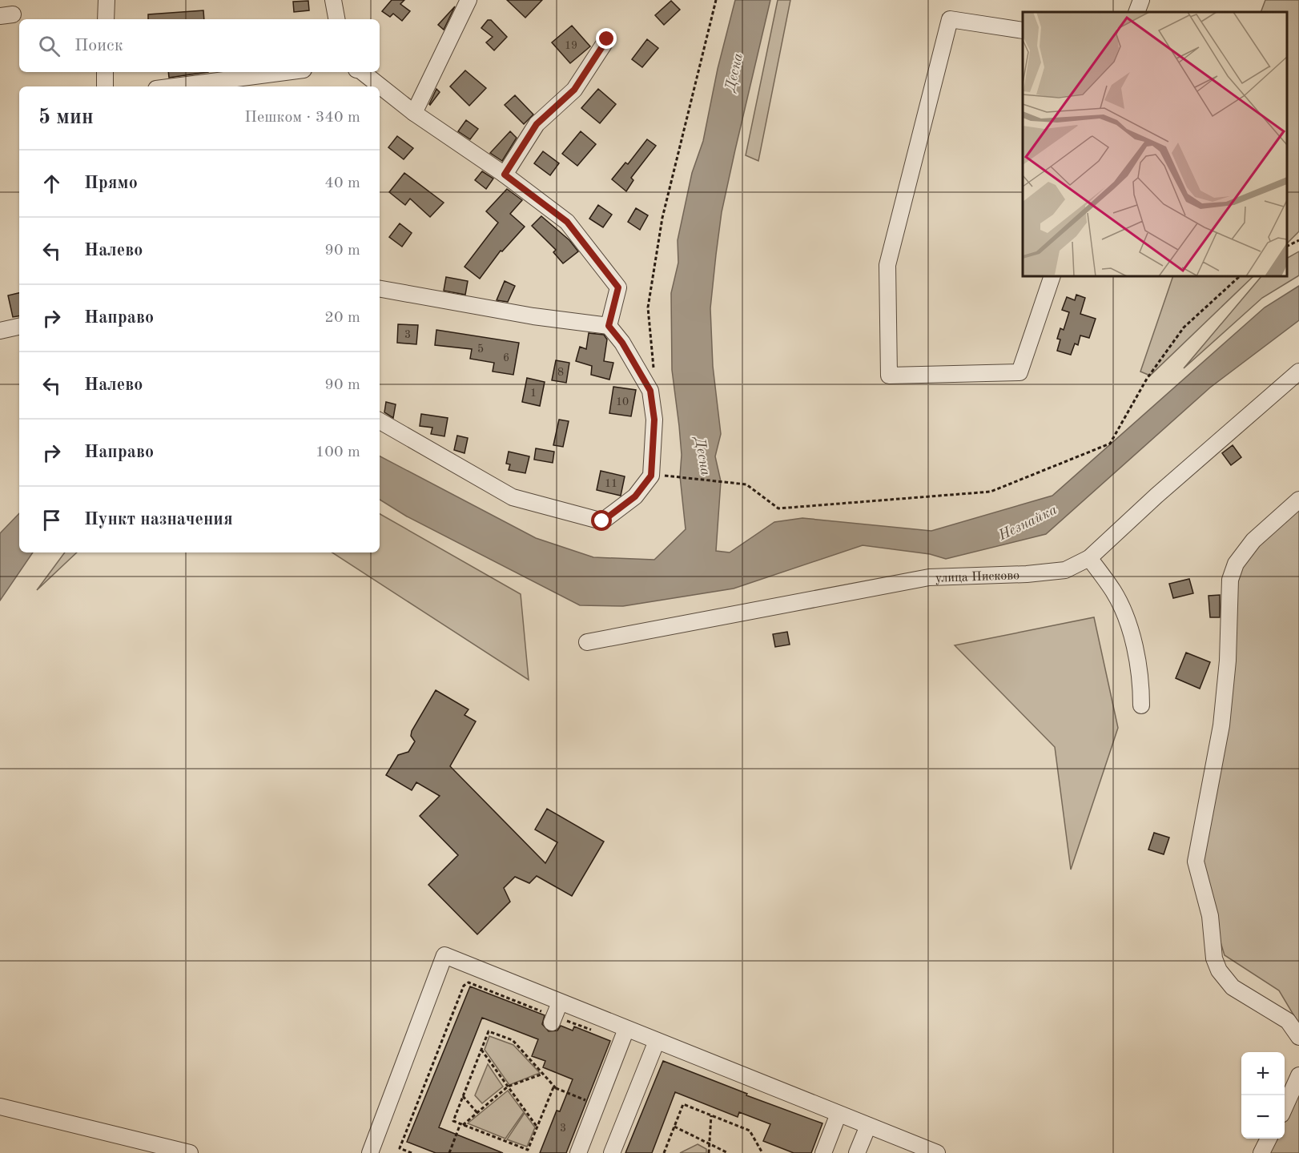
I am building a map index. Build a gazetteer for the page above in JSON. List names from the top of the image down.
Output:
{
  "streets": {
    "street": ["улица Писково"]
  },
  "water": ["Десна", "Незнайка"],
  "house_numbers": [
    "19",
    "3",
    "5",
    "6",
    "8",
    "1",
    "10",
    "11",
    "3"
  ],
  "page": {
    "search": "Поиск",
    "heading": ["5 мин", "Пешком · 340 m"],
    "list": [
      ["Прямо", "40 m"],
      ["Налево", "90 m"],
      ["Направо", "20 m"],
      ["Налево", "90 m"],
      ["Направо", "100 m"],
      "Пункт назначения"
    ],
    "map_buttons": ["+", "−"]
  }
}
